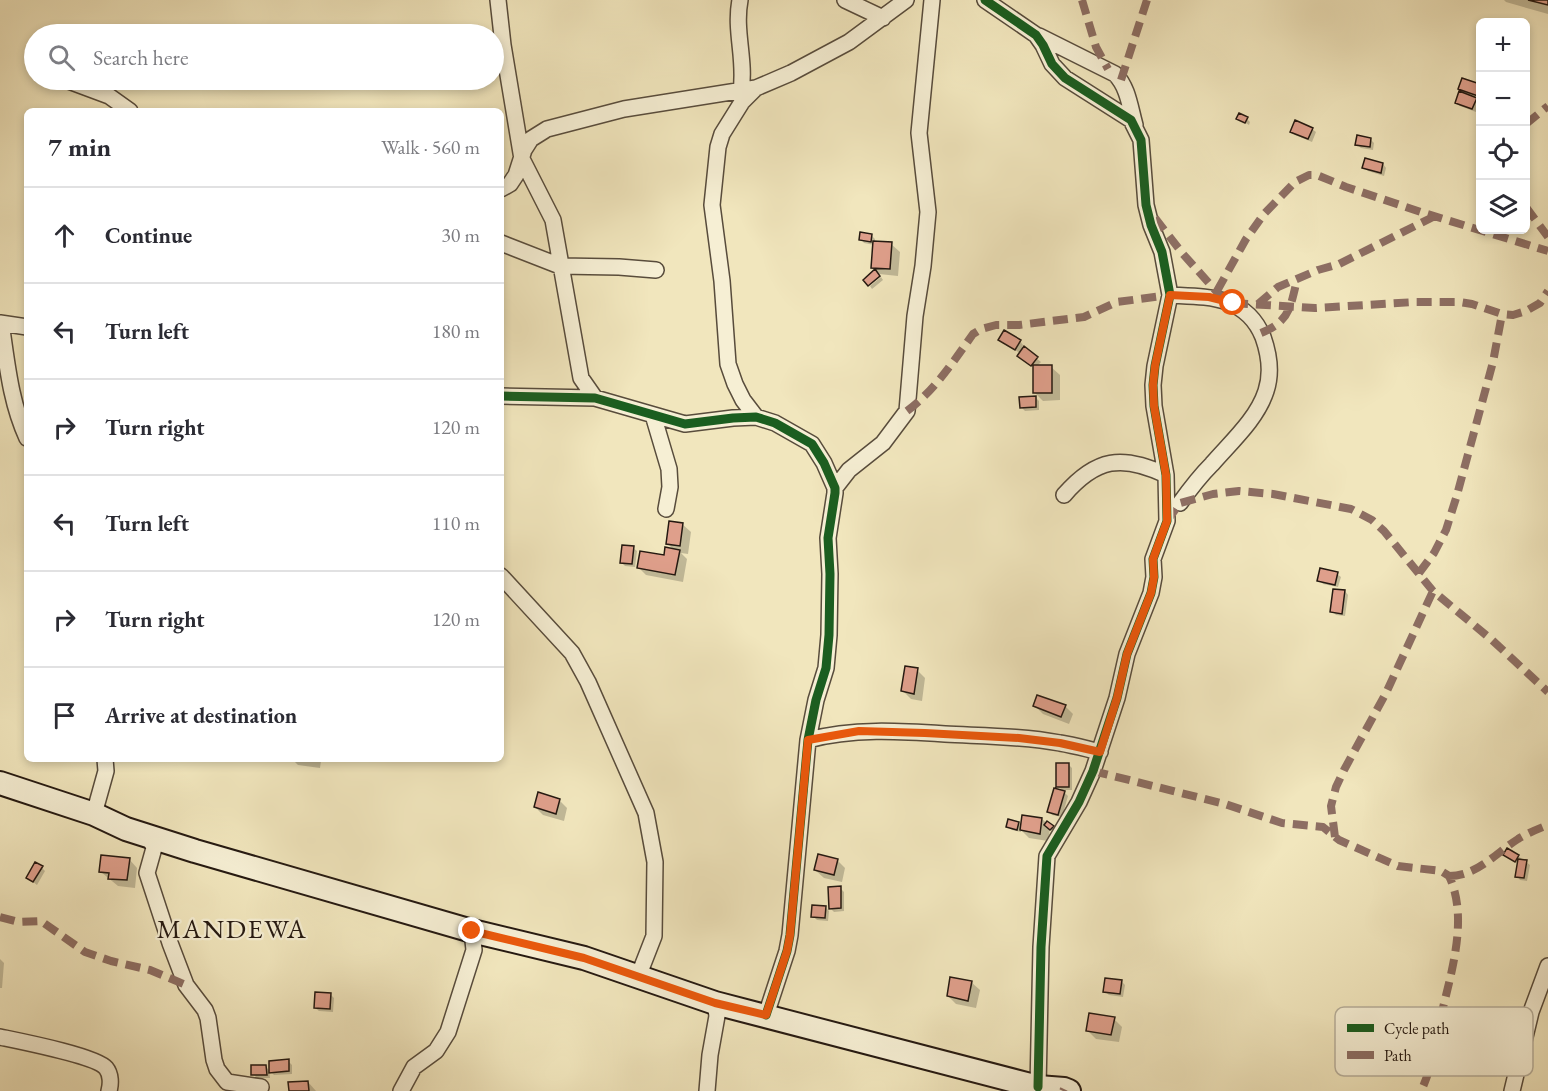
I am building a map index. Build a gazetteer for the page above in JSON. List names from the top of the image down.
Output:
{
  "districts": ["MANDEWA"],
  "legend": ["Cycle path", "Path"],
  "page": {
    "map_buttons": ["+", "−"],
    "search": "Search here",
    "heading": ["7 min", "Walk · 560 m"],
    "list": [
      ["Continue", "30 m"],
      ["Turn left", "180 m"],
      ["Turn right", "120 m"],
      ["Turn left", "110 m"],
      ["Turn right", "120 m"],
      "Arrive at destination"
    ]
  }
}
